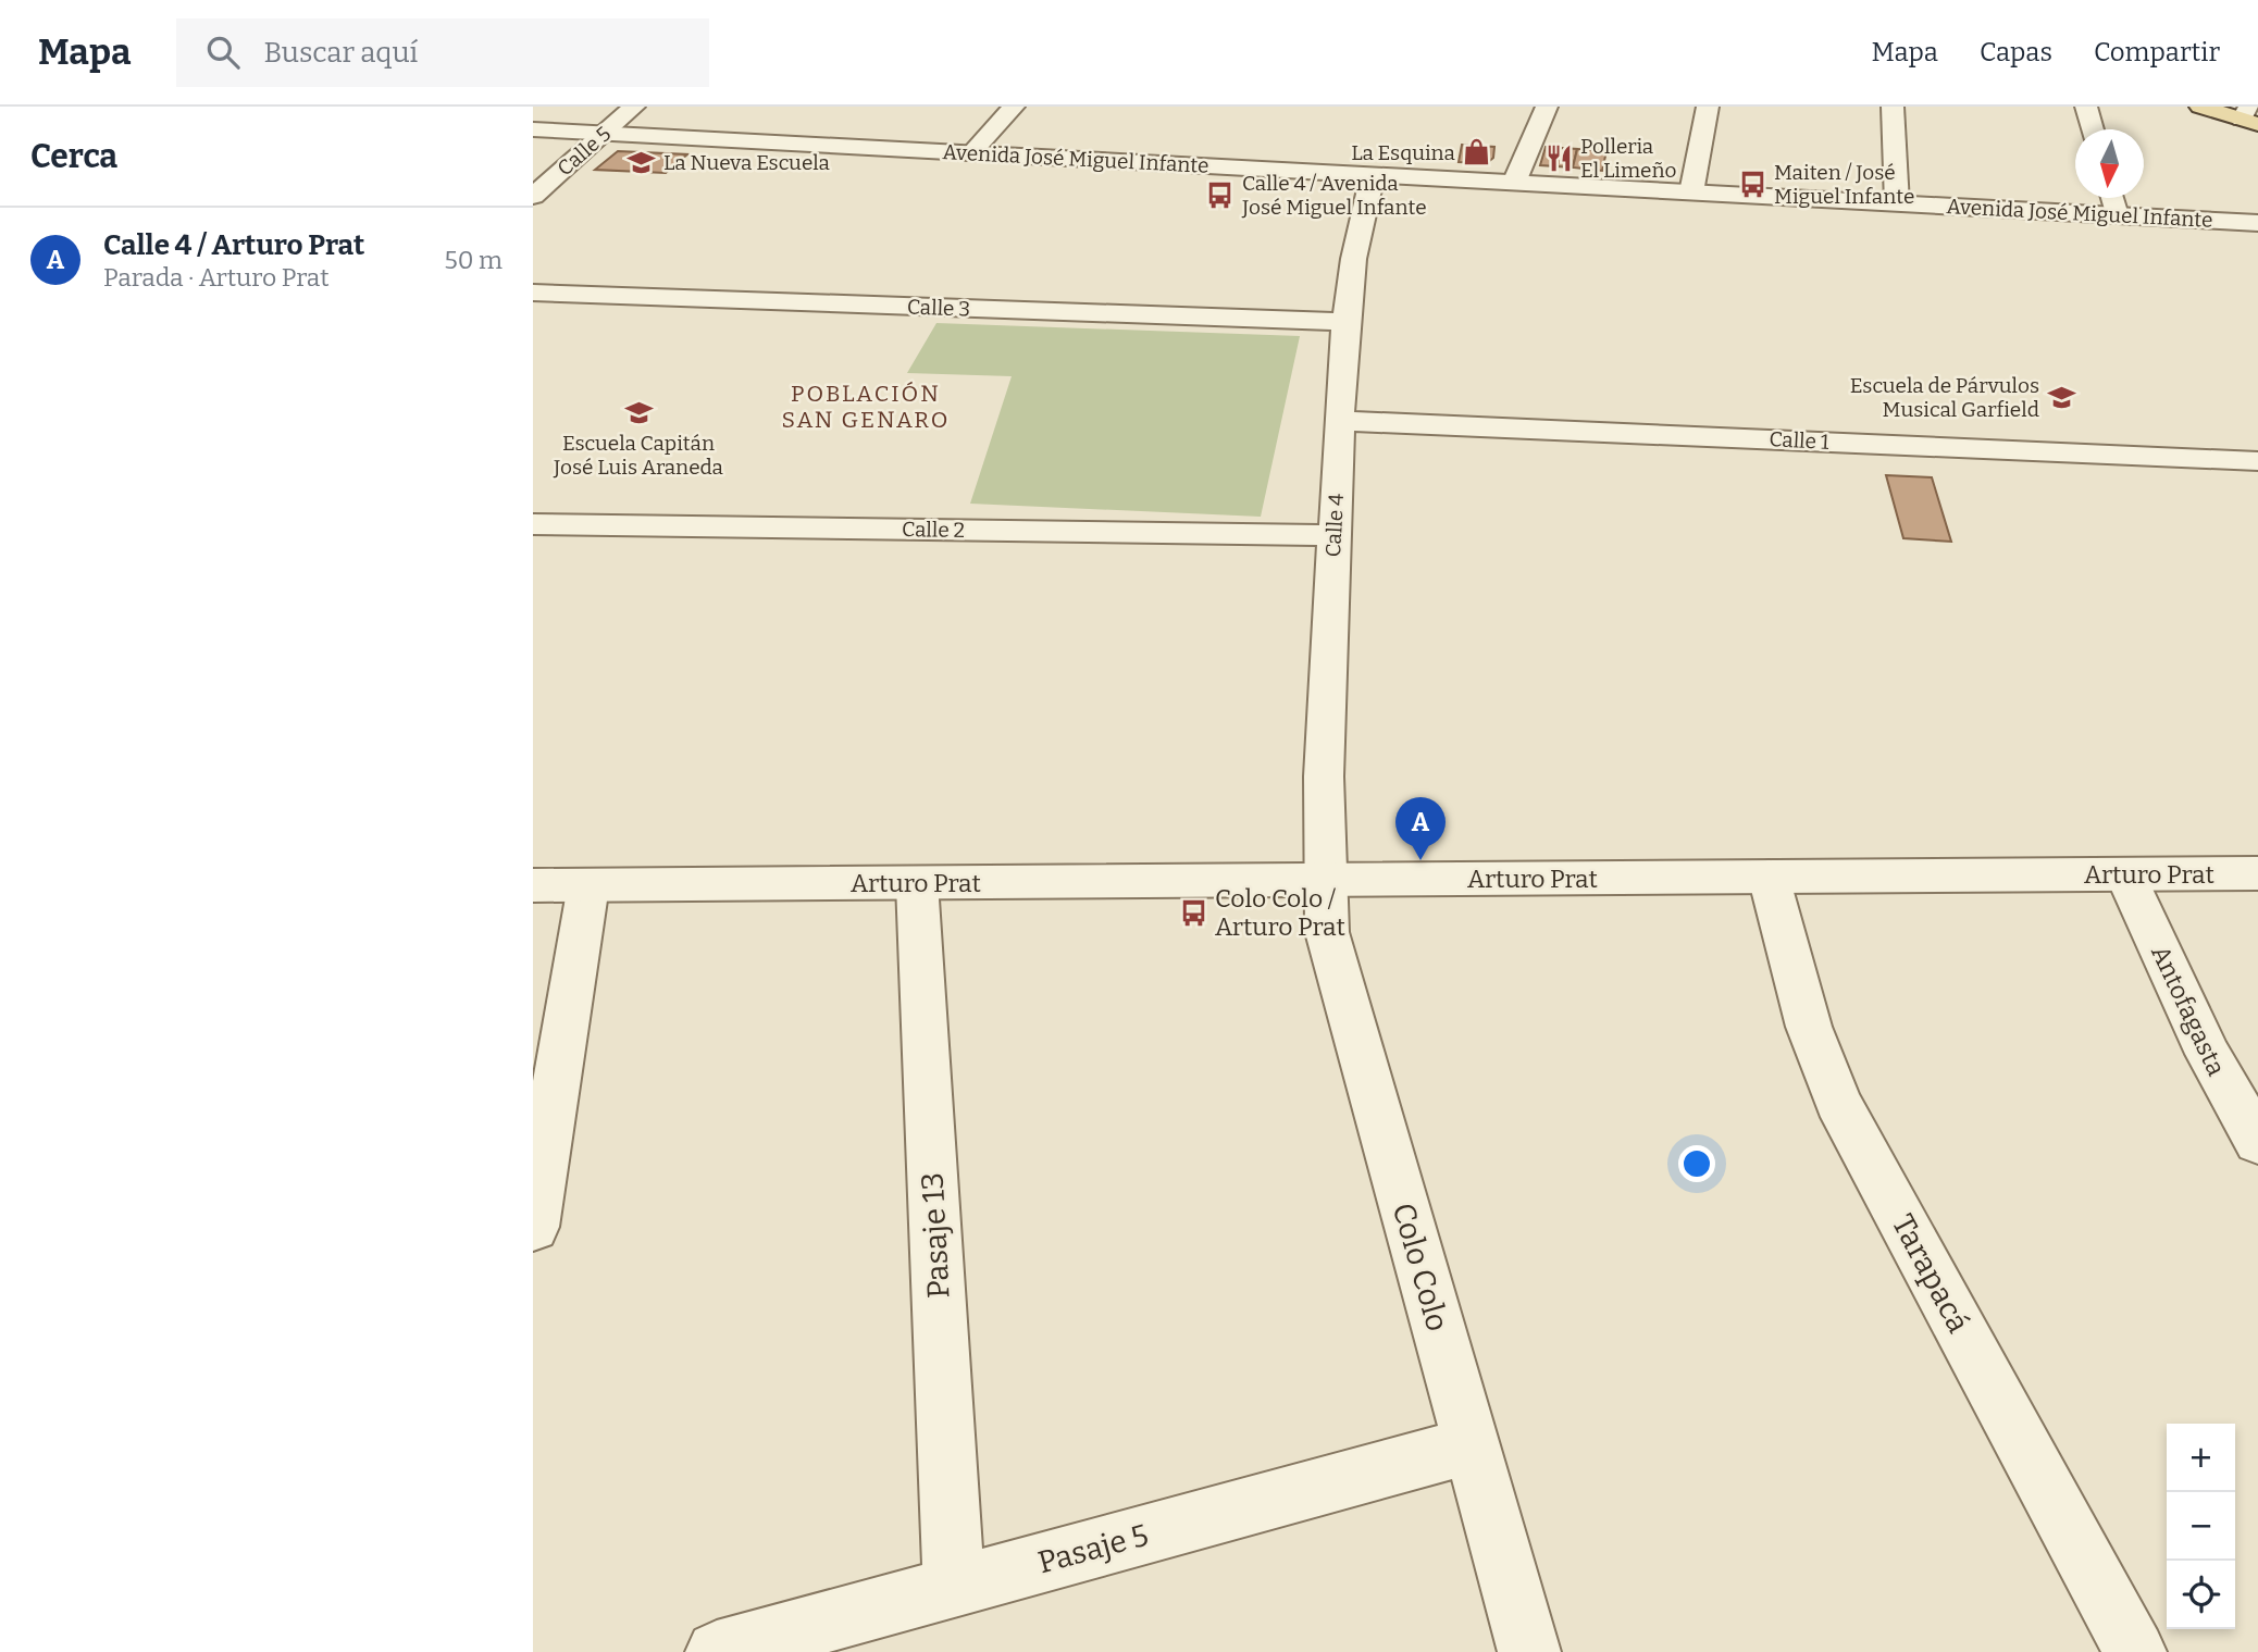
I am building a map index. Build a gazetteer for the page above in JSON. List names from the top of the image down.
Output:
{
  "streets": {
    "street": [
      "Calle 5",
      "Avenida José Miguel Infante",
      "Calle 3",
      "Calle 1",
      "Calle 4",
      "Calle 2",
      "Arturo Prat",
      "Antofagasta",
      "Pasaje 13",
      "Colo Colo",
      "Tarapacá",
      "Pasaje 5"
    ]
  },
  "crossings": [
    ["Calle 5", "Avenida José Miguel Infante"],
    ["Avenida José Miguel Infante", "Calle 4"],
    ["Calle 3", "Calle 4"],
    ["Calle 1", "Calle 4"],
    ["Calle 4", "Calle 2"],
    ["Calle 4", "Arturo Prat"],
    ["Calle 4", "Colo Colo"],
    ["Arturo Prat", "Antofagasta"],
    ["Arturo Prat", "Pasaje 13"],
    ["Arturo Prat", "Colo Colo"],
    ["Arturo Prat", "Tarapacá"],
    ["Pasaje 13", "Pasaje 5"],
    ["Colo Colo", "Pasaje 5"]
  ],
  "districts": ["POBLACIÓN SAN GENARO"],
  "places": {
    "shop": ["La Esquina"],
    "restaurant": ["Polleria El Limeño"],
    "school or university": ["La Nueva Escuela", "Escuela de Párvulos Musical Garfield", "Escuela Capitán José Luis Araneda"],
    "bus stop": ["Maiten / José Miguel Infante", "Calle 4 / Avenida José Miguel Infante", "Colo Colo / Arturo Prat"]
  },
  "north": "bottom",
  "page": {
    "header": "Mapa",
    "search": "Buscar aquí",
    "nav": ["Mapa", "Capas", "Compartir"],
    "heading": "Cerca",
    "list": [
      {
        "mark": "A",
        "name": "Calle 4 / Arturo Prat",
        "note": "Parada · Arturo Prat",
        "value": "50 m"
      }
    ],
    "pins": "A",
    "map_buttons": ["+", "−"]
  }
}
